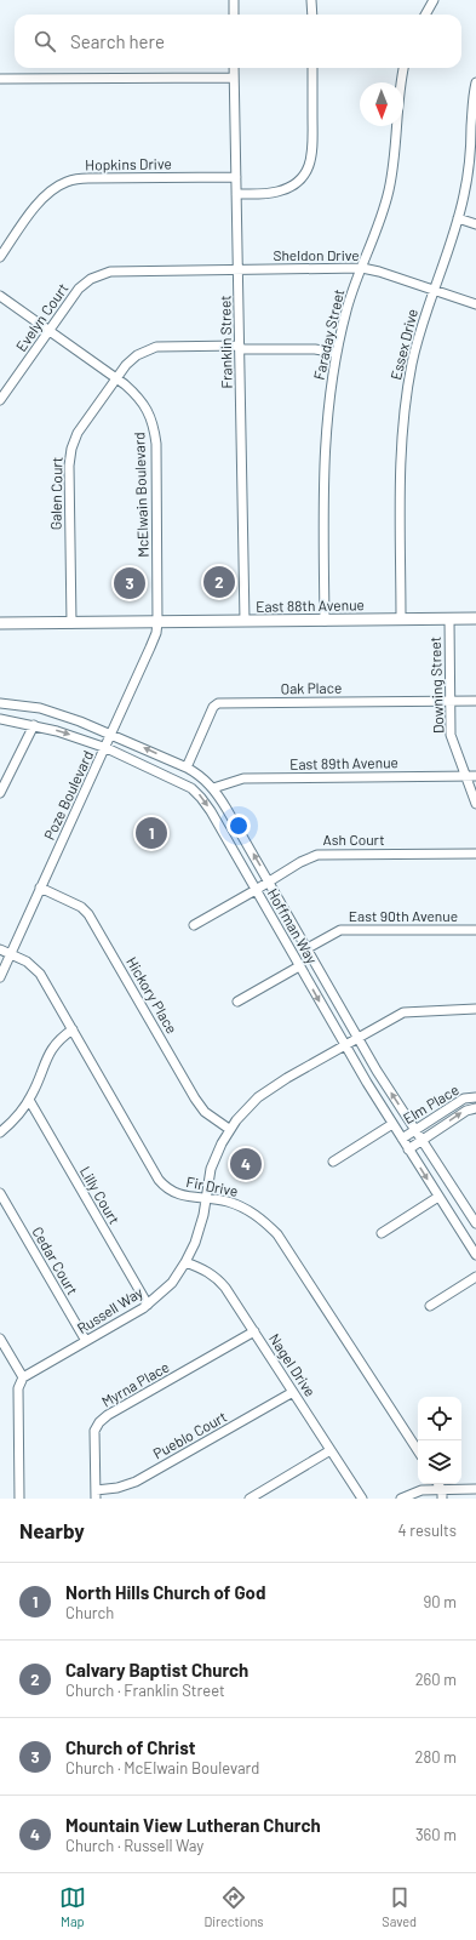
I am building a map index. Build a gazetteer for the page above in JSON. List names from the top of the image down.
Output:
{
  "streets": {
    "main road": ["East 88th Avenue"],
    "street": [
      "Hopkins Drive",
      "Sheldon Drive",
      "Evelyn Court",
      "Faraday Street",
      "Franklin Street",
      "Essex Drive",
      "Galen Court",
      "McElwain Boulevard",
      "Downing Street",
      "Oak Place",
      "East 89th Avenue",
      "Poze Boulevard",
      "Ash Court",
      "East 90th Avenue",
      "Hoffman Way",
      "Hickory Place",
      "Elm Place",
      "Fir Drive",
      "Lilly Court",
      "Cedar Court",
      "Russell Way",
      "Nagel Drive",
      "Myrna Place",
      "Pueblo Court"
    ]
  },
  "crossings": [
    ["Hopkins Drive", "Franklin Street"],
    ["Sheldon Drive", "Evelyn Court"],
    ["Sheldon Drive", "Faraday Street"],
    ["Sheldon Drive", "Franklin Street"],
    ["Sheldon Drive", "Essex Drive"],
    ["Evelyn Court", "Franklin Street"],
    ["Evelyn Court", "McElwain Boulevard"],
    ["Faraday Street", "Galen Court"],
    ["Faraday Street", "East 88th Avenue"],
    ["Franklin Street", "Galen Court"],
    ["Franklin Street", "East 88th Avenue"],
    ["Essex Drive", "East 88th Avenue"],
    ["Galen Court", "McElwain Boulevard"],
    ["Galen Court", "East 88th Avenue"],
    ["McElwain Boulevard", "East 88th Avenue"],
    ["McElwain Boulevard", "Poze Boulevard"],
    ["East 88th Avenue", "Downing Street"],
    ["East 88th Avenue", "Poze Boulevard"],
    ["Downing Street", "Oak Place"],
    ["Downing Street", "East 89th Avenue"],
    ["Oak Place", "Hoffman Way"],
    ["East 89th Avenue", "Hoffman Way"],
    ["Poze Boulevard", "Hoffman Way"],
    ["Poze Boulevard", "Hickory Place"],
    ["Poze Boulevard", "Fir Drive"],
    ["Ash Court", "Hoffman Way"],
    ["East 90th Avenue", "Hoffman Way"],
    ["Hoffman Way", "Elm Place"],
    ["Hoffman Way", "Russell Way"],
    ["Hickory Place", "Russell Way"],
    ["Fir Drive", "Russell Way"],
    ["Lilly Court", "Russell Way"],
    ["Cedar Court", "Russell Way"],
    ["Russell Way", "Nagel Drive"],
    ["Nagel Drive", "Myrna Place"],
    ["Nagel Drive", "Pueblo Court"],
    ["Myrna Place", "Pueblo Court"]
  ],
  "north": "bottom",
  "page": {
    "search": "Search here",
    "pins": [
      "2",
      "3",
      "1",
      "4"
    ],
    "heading": ["Nearby", "4 results"],
    "list": [
      {
        "mark": "1",
        "name": "North Hills Church of God",
        "note": "Church",
        "value": "90 m"
      },
      {
        "mark": "2",
        "name": "Calvary Baptist Church",
        "note": "Church · Franklin Street",
        "value": "260 m"
      },
      {
        "mark": "3",
        "name": "Church of Christ",
        "note": "Church · McElwain Boulevard",
        "value": "280 m"
      },
      {
        "mark": "4",
        "name": "Mountain View Lutheran Church",
        "note": "Church · Russell Way",
        "value": "360 m"
      }
    ],
    "nav": ["Map", "Directions", "Saved"]
  }
}
